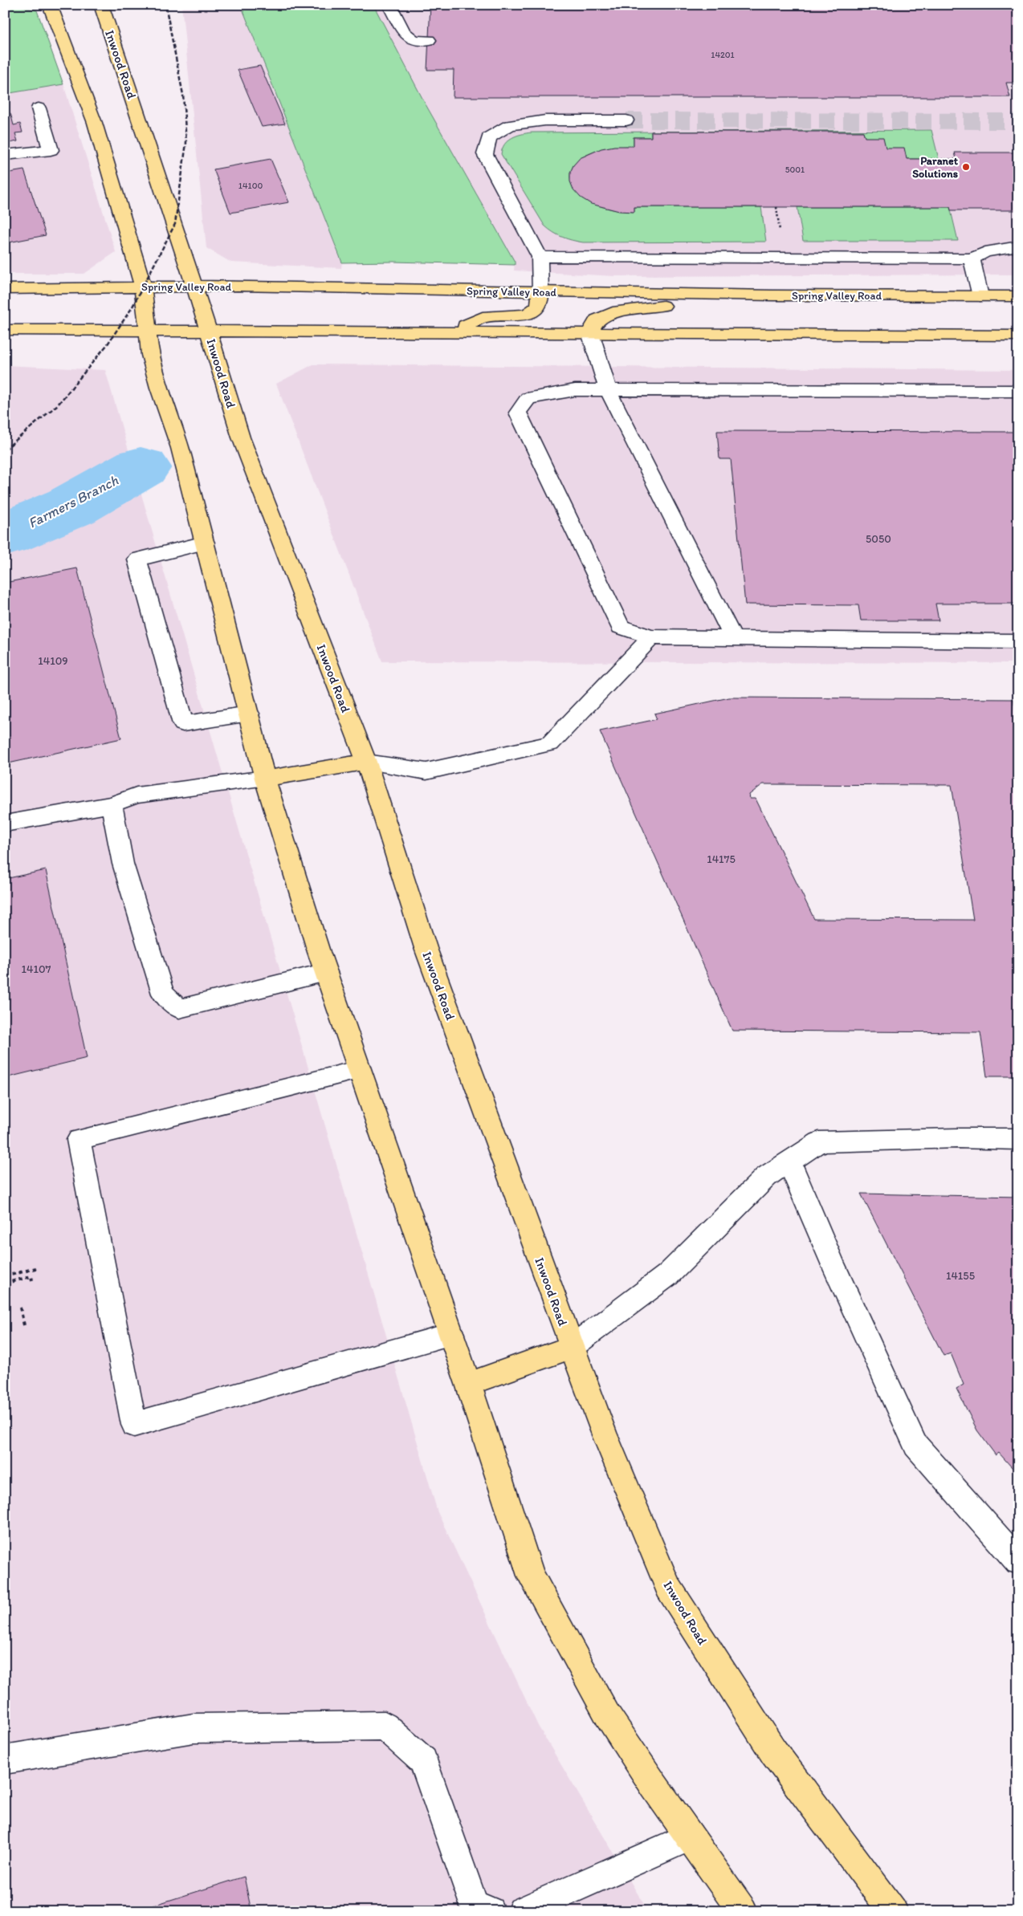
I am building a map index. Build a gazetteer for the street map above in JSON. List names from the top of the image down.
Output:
{
  "streets": {
    "main road": ["Inwood Road", "Spring Valley Road"]
  },
  "crossings": [
    ["Inwood Road", "Spring Valley Road"]
  ],
  "water": ["Farmers Branch"],
  "places": ["Paranet Solutions"],
  "house_numbers": [
    "14201",
    "5001",
    "14100",
    "5050",
    "14109",
    "14175",
    "14107",
    "14155"
  ]
}
